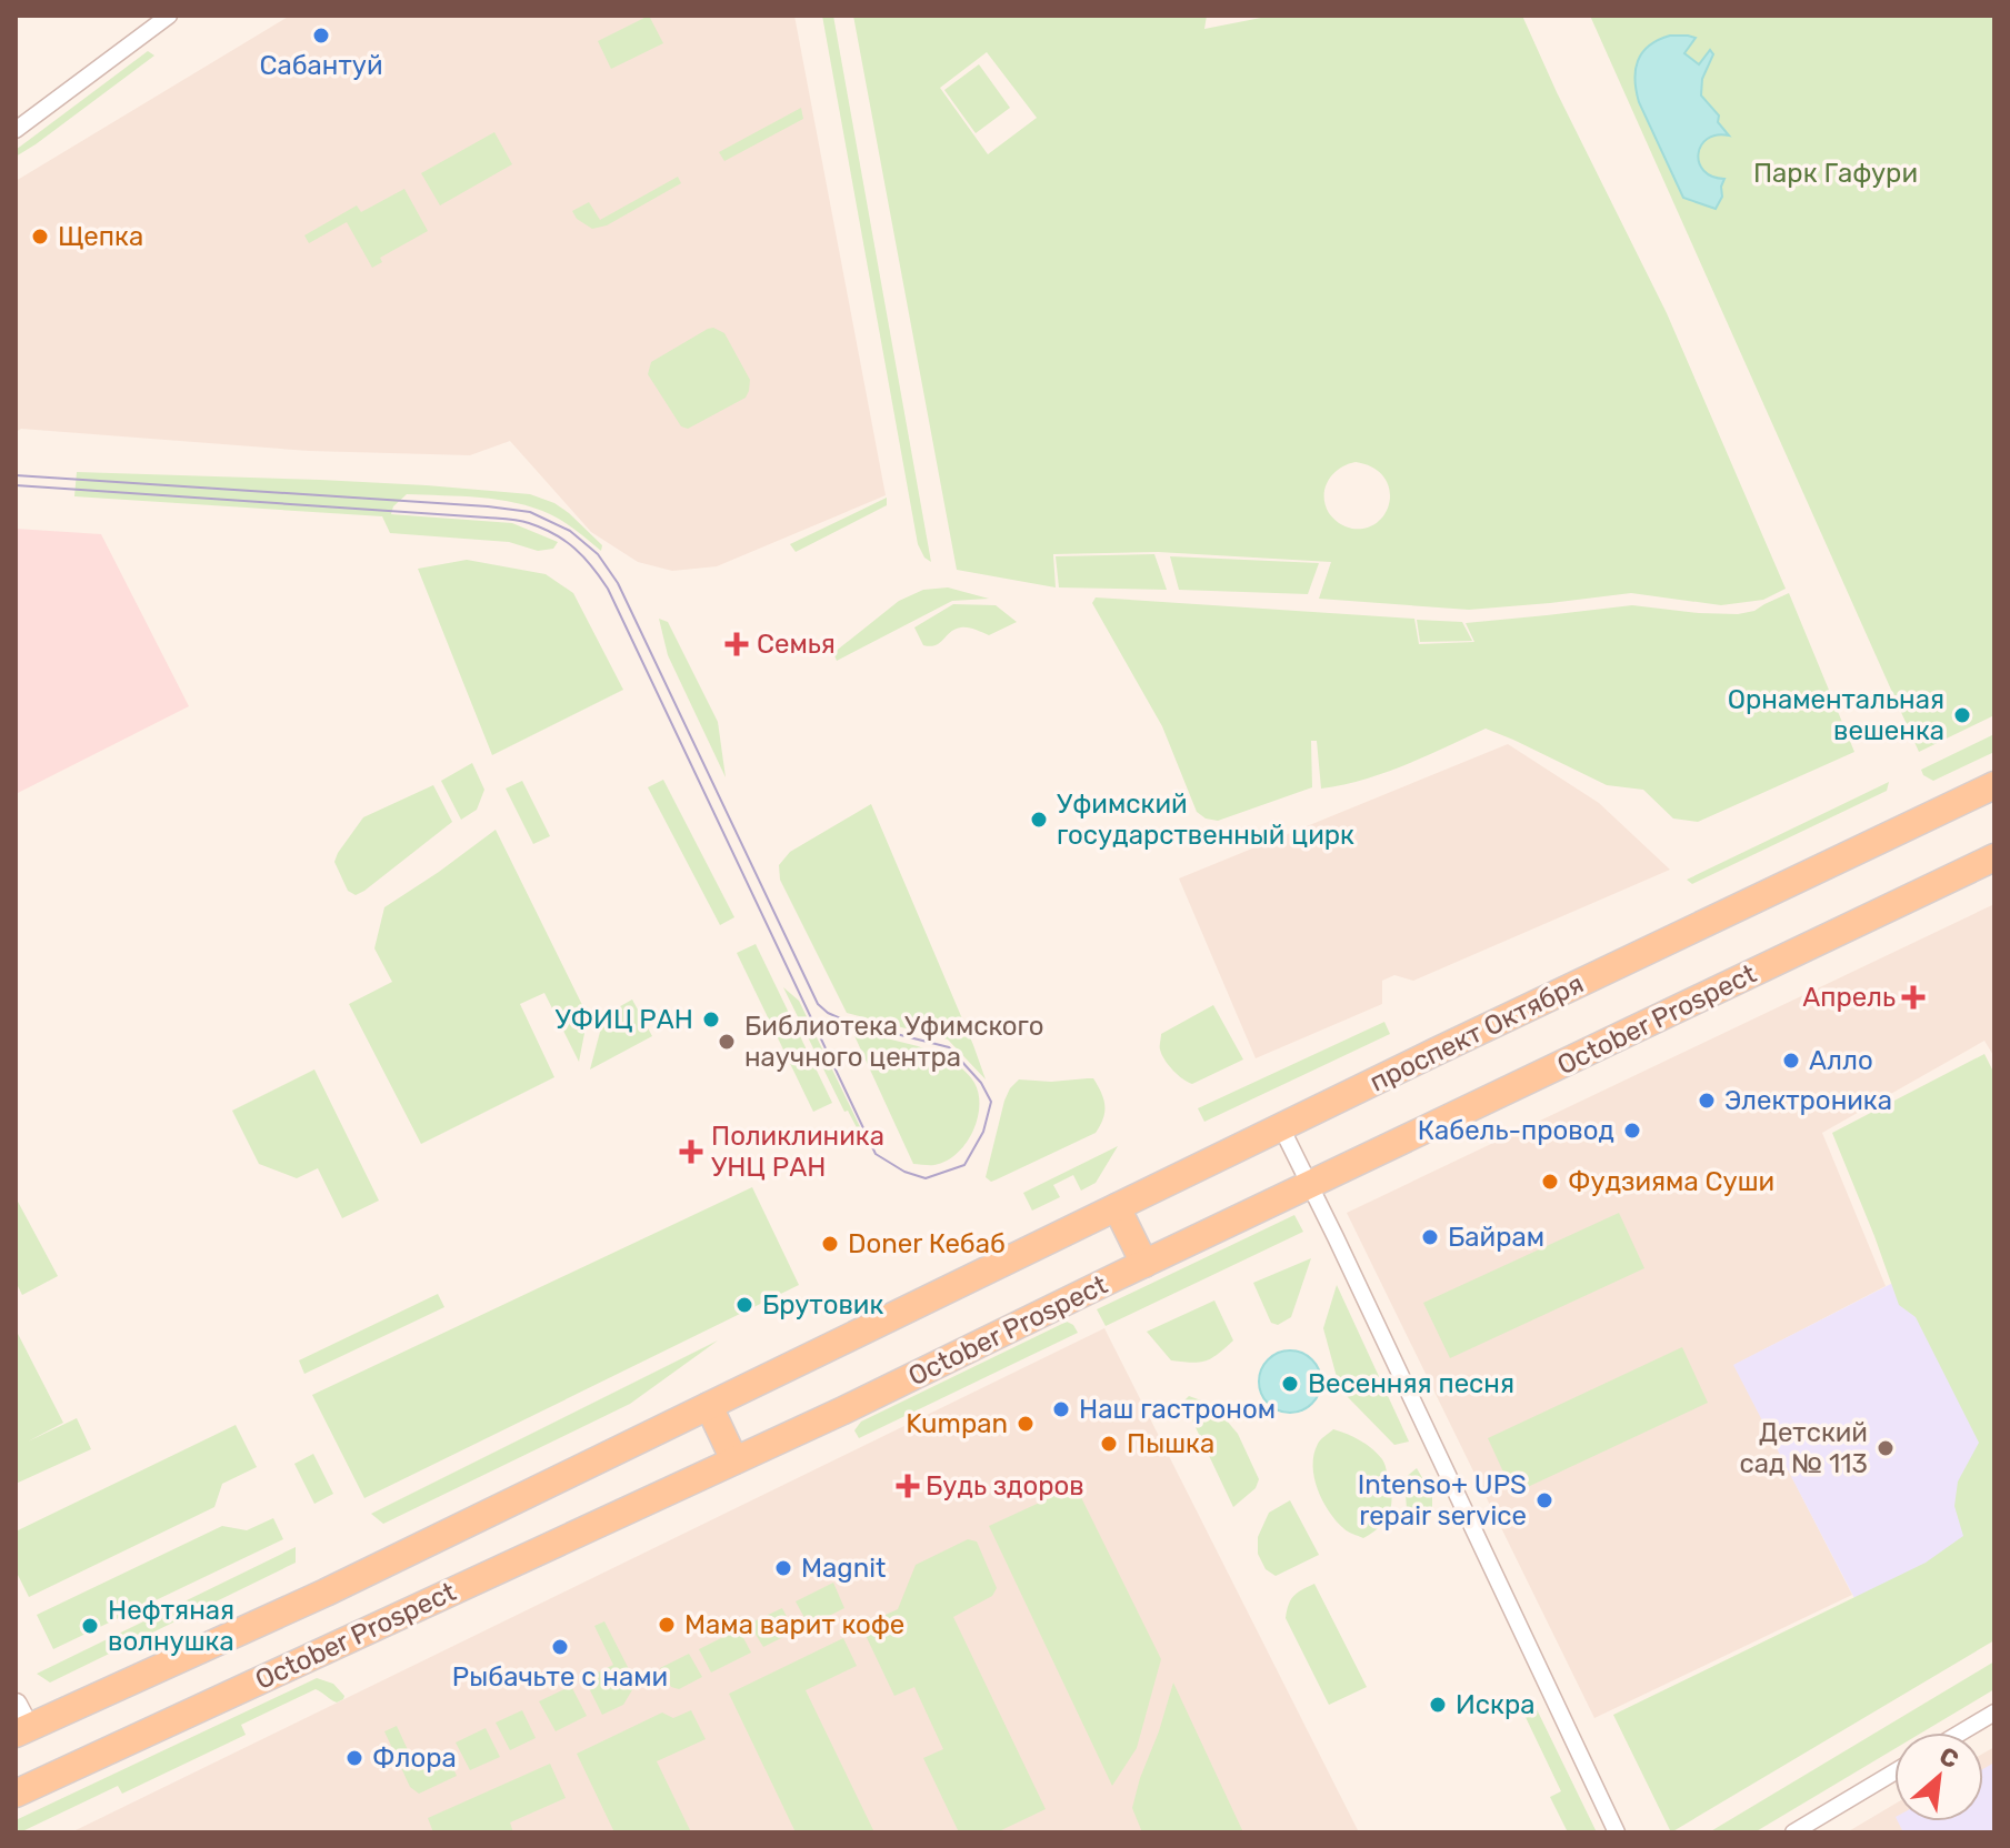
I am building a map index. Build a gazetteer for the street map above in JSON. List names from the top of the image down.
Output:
{
  "streets": {
    "main road": ["October Prospect", "проспект Октября"]
  },
  "crossings": [
    ["October Prospect", "проспект Октября"]
  ],
  "parks": ["Парк Гафури"],
  "places": {
    "other": [
      "Сабантуй",
      "Щепка",
      "Орнаментальная вешенка",
      "Уфимский государственный цирк",
      "УФИЦ РАН",
      "Библиотека Уфимского научного центра",
      "Алло",
      "Электроника",
      "Кабель-провод",
      "Фудзияма Суши",
      "Байрам",
      "Doner Кебаб",
      "Брутовик",
      "Весенняя песня",
      "Наш гастроном",
      "Kumpan",
      "Пышка",
      "Детский сад № 113",
      "Intenso+ UPS repair service",
      "Magnit",
      "Мама варит кофе",
      "Нефтяная волнушка",
      "Рыбачьте с нами",
      "Искра",
      "Флора"
    ],
    "health": [
      "Семья",
      "Апрель",
      "Поликлиника УНЦ РАН",
      "Будь здоров"
    ]
  },
  "north": "top right"
}
